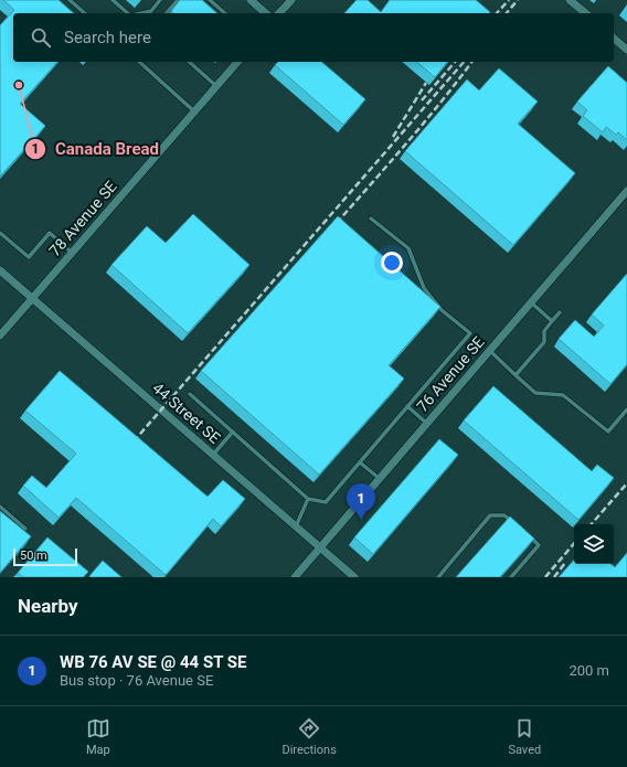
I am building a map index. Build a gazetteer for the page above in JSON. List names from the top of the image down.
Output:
{
  "streets": {
    "street": ["78 Avenue SE", "76 Avenue SE", "44 Street SE"]
  },
  "crossings": [
    ["78 Avenue SE", "44 Street SE"],
    ["76 Avenue SE", "44 Street SE"]
  ],
  "places": ["Canada Bread"],
  "scale_bar": "50 m",
  "page": {
    "search": "Search here",
    "pins": "1",
    "scale": "50 m",
    "heading": "Nearby",
    "list": [
      {
        "mark": "1",
        "name": "WB 76 AV SE @ 44 ST SE",
        "note": "Bus stop · 76 Avenue SE",
        "value": "200 m"
      }
    ],
    "nav": ["Map", "Directions", "Saved"]
  }
}
